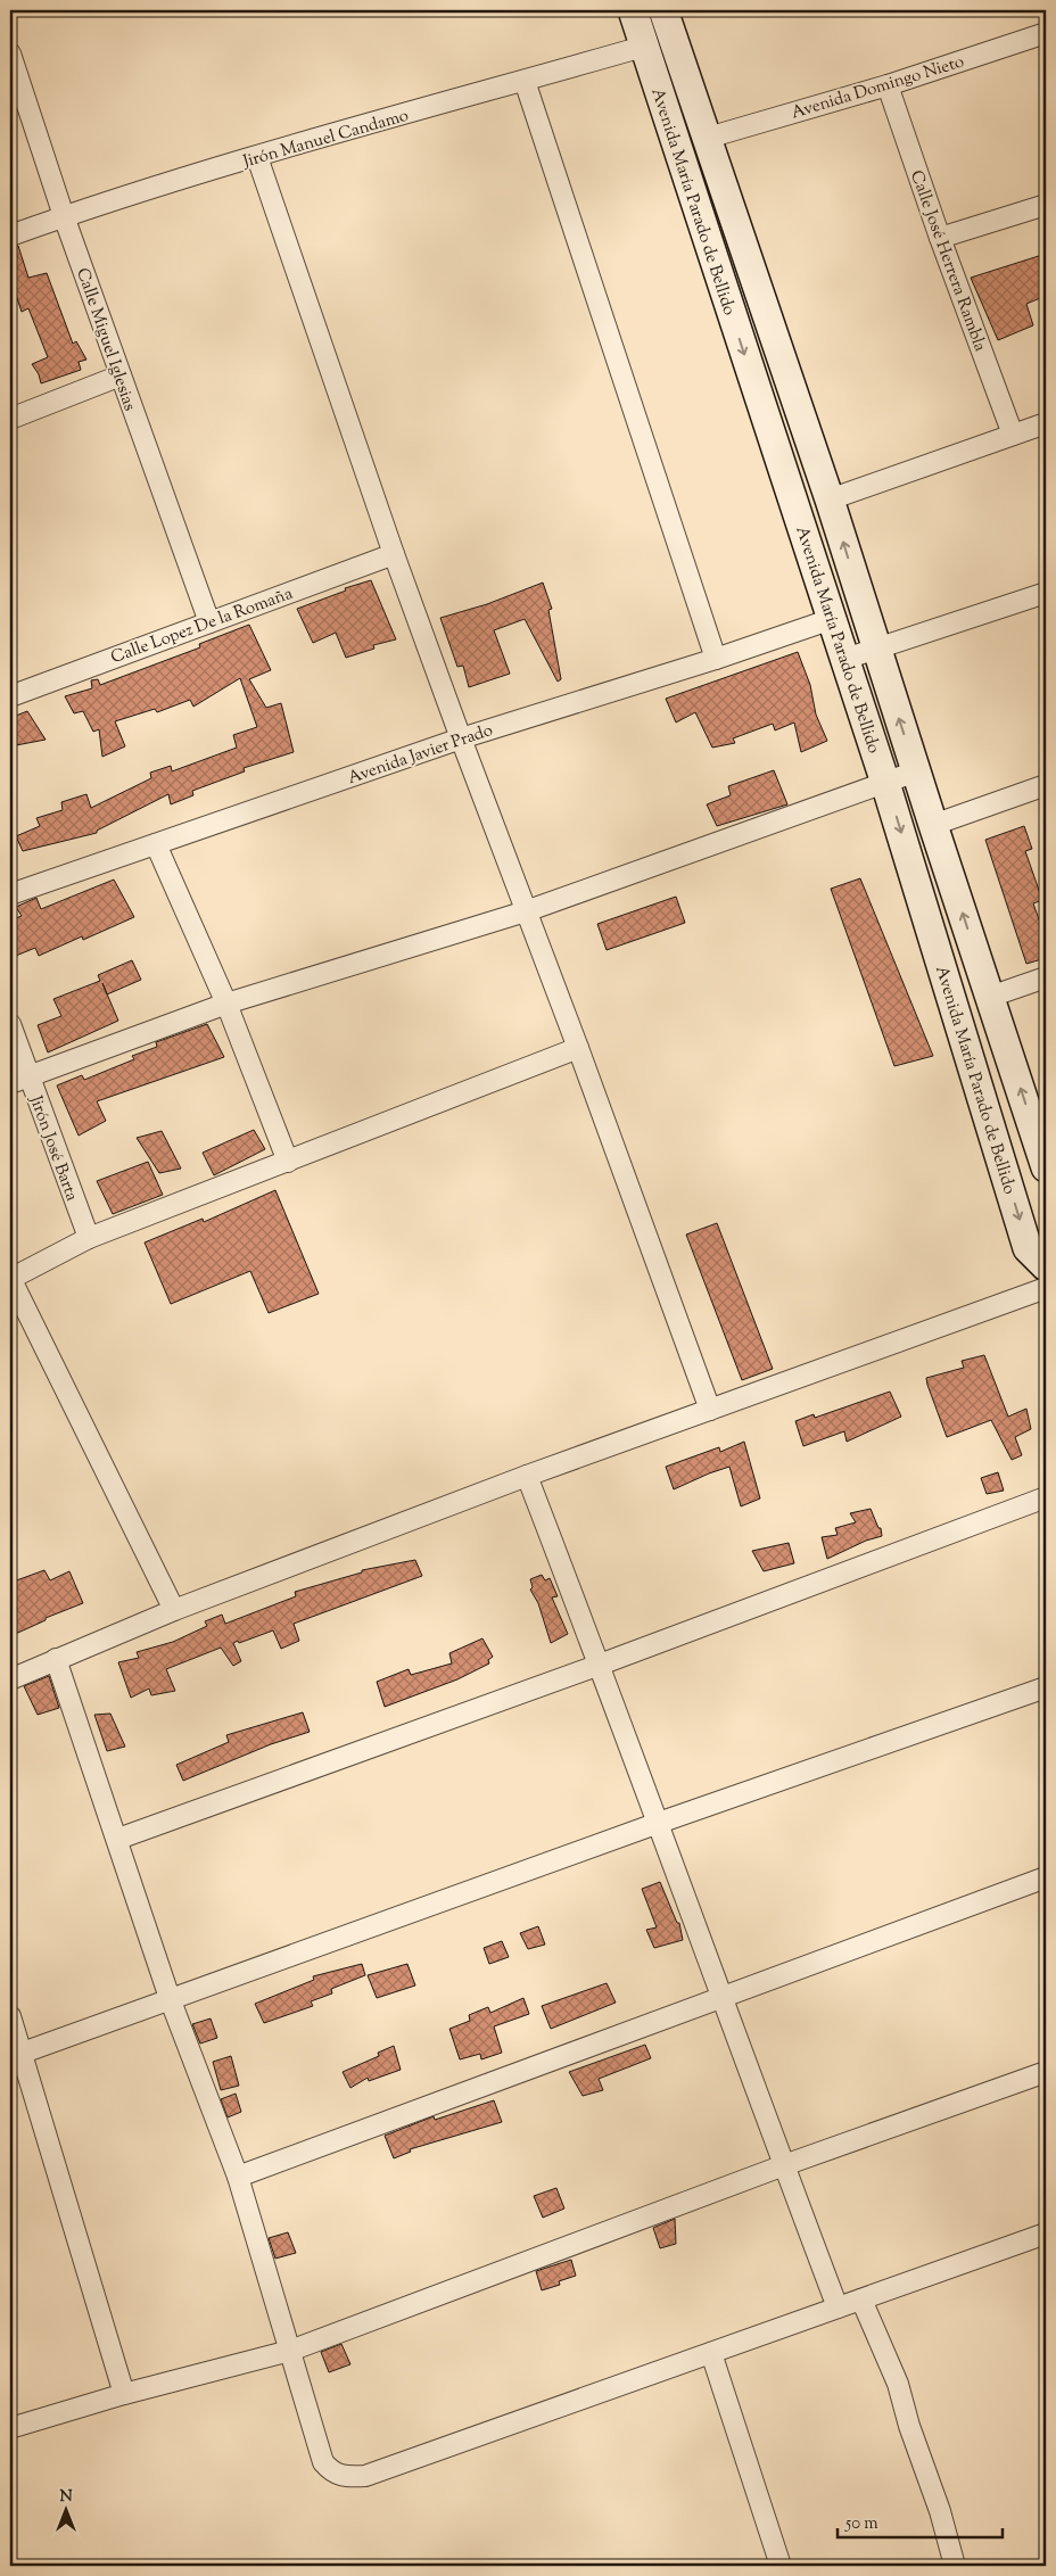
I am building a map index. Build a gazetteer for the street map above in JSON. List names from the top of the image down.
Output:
{
  "streets": {
    "street": [
      "Avenida Domingo Nieto",
      "Jirón Manuel Candamo",
      "Avenida María Parado de Bellido",
      "Calle José Herrera Rambla",
      "Calle Miguel Iglesias",
      "Calle Lopez De la Romaña",
      "Avenida Javier Prado",
      "Jirón José Barta"
    ]
  },
  "crossings": [
    ["Avenida Domingo Nieto", "Avenida María Parado de Bellido"],
    ["Avenida Domingo Nieto", "Calle José Herrera Rambla"],
    ["Jirón Manuel Candamo", "Avenida María Parado de Bellido"],
    ["Jirón Manuel Candamo", "Calle Miguel Iglesias"],
    ["Avenida María Parado de Bellido", "Avenida Javier Prado"],
    ["Calle Miguel Iglesias", "Calle Lopez De la Romaña"]
  ],
  "scale_bar": "50 m",
  "north": "top"
}
